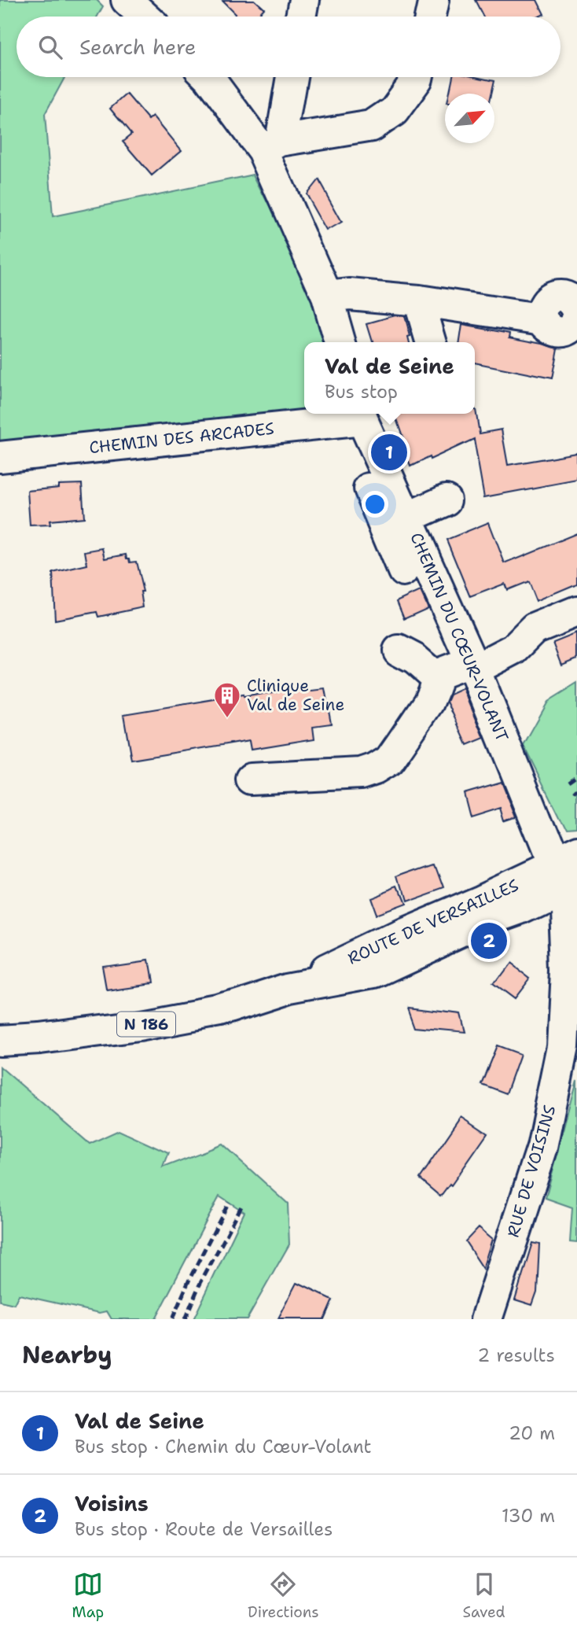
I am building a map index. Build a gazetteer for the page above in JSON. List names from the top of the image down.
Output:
{
  "streets": {
    "street": [
      "CHEMIN DES ARCADES",
      "CHEMIN DU CŒUR-VOLANT",
      "ROUTE DE VERSAILLES",
      "N 186",
      "RUE DE VOISINS"
    ]
  },
  "crossings": [
    ["CHEMIN DES ARCADES", "CHEMIN DU CŒUR-VOLANT"],
    ["CHEMIN DU CŒUR-VOLANT", "ROUTE DE VERSAILLES"],
    ["CHEMIN DU CŒUR-VOLANT", "RUE DE VOISINS"],
    ["ROUTE DE VERSAILLES", "RUE DE VOISINS"]
  ],
  "places": {
    "building": ["Clinique Val de Seine"]
  },
  "north": "top right",
  "page": {
    "search": "Search here",
    "popup": ["Val de Seine", "Bus stop"],
    "pins": ["1", "2"],
    "heading": ["Nearby", "2 results"],
    "list": [
      {
        "mark": "1",
        "name": "Val de Seine",
        "note": "Bus stop · Chemin du Cœur-Volant",
        "value": "20 m"
      },
      {
        "mark": "2",
        "name": "Voisins",
        "note": "Bus stop · Route de Versailles",
        "value": "130 m"
      }
    ],
    "nav": ["Map", "Directions", "Saved"]
  }
}
